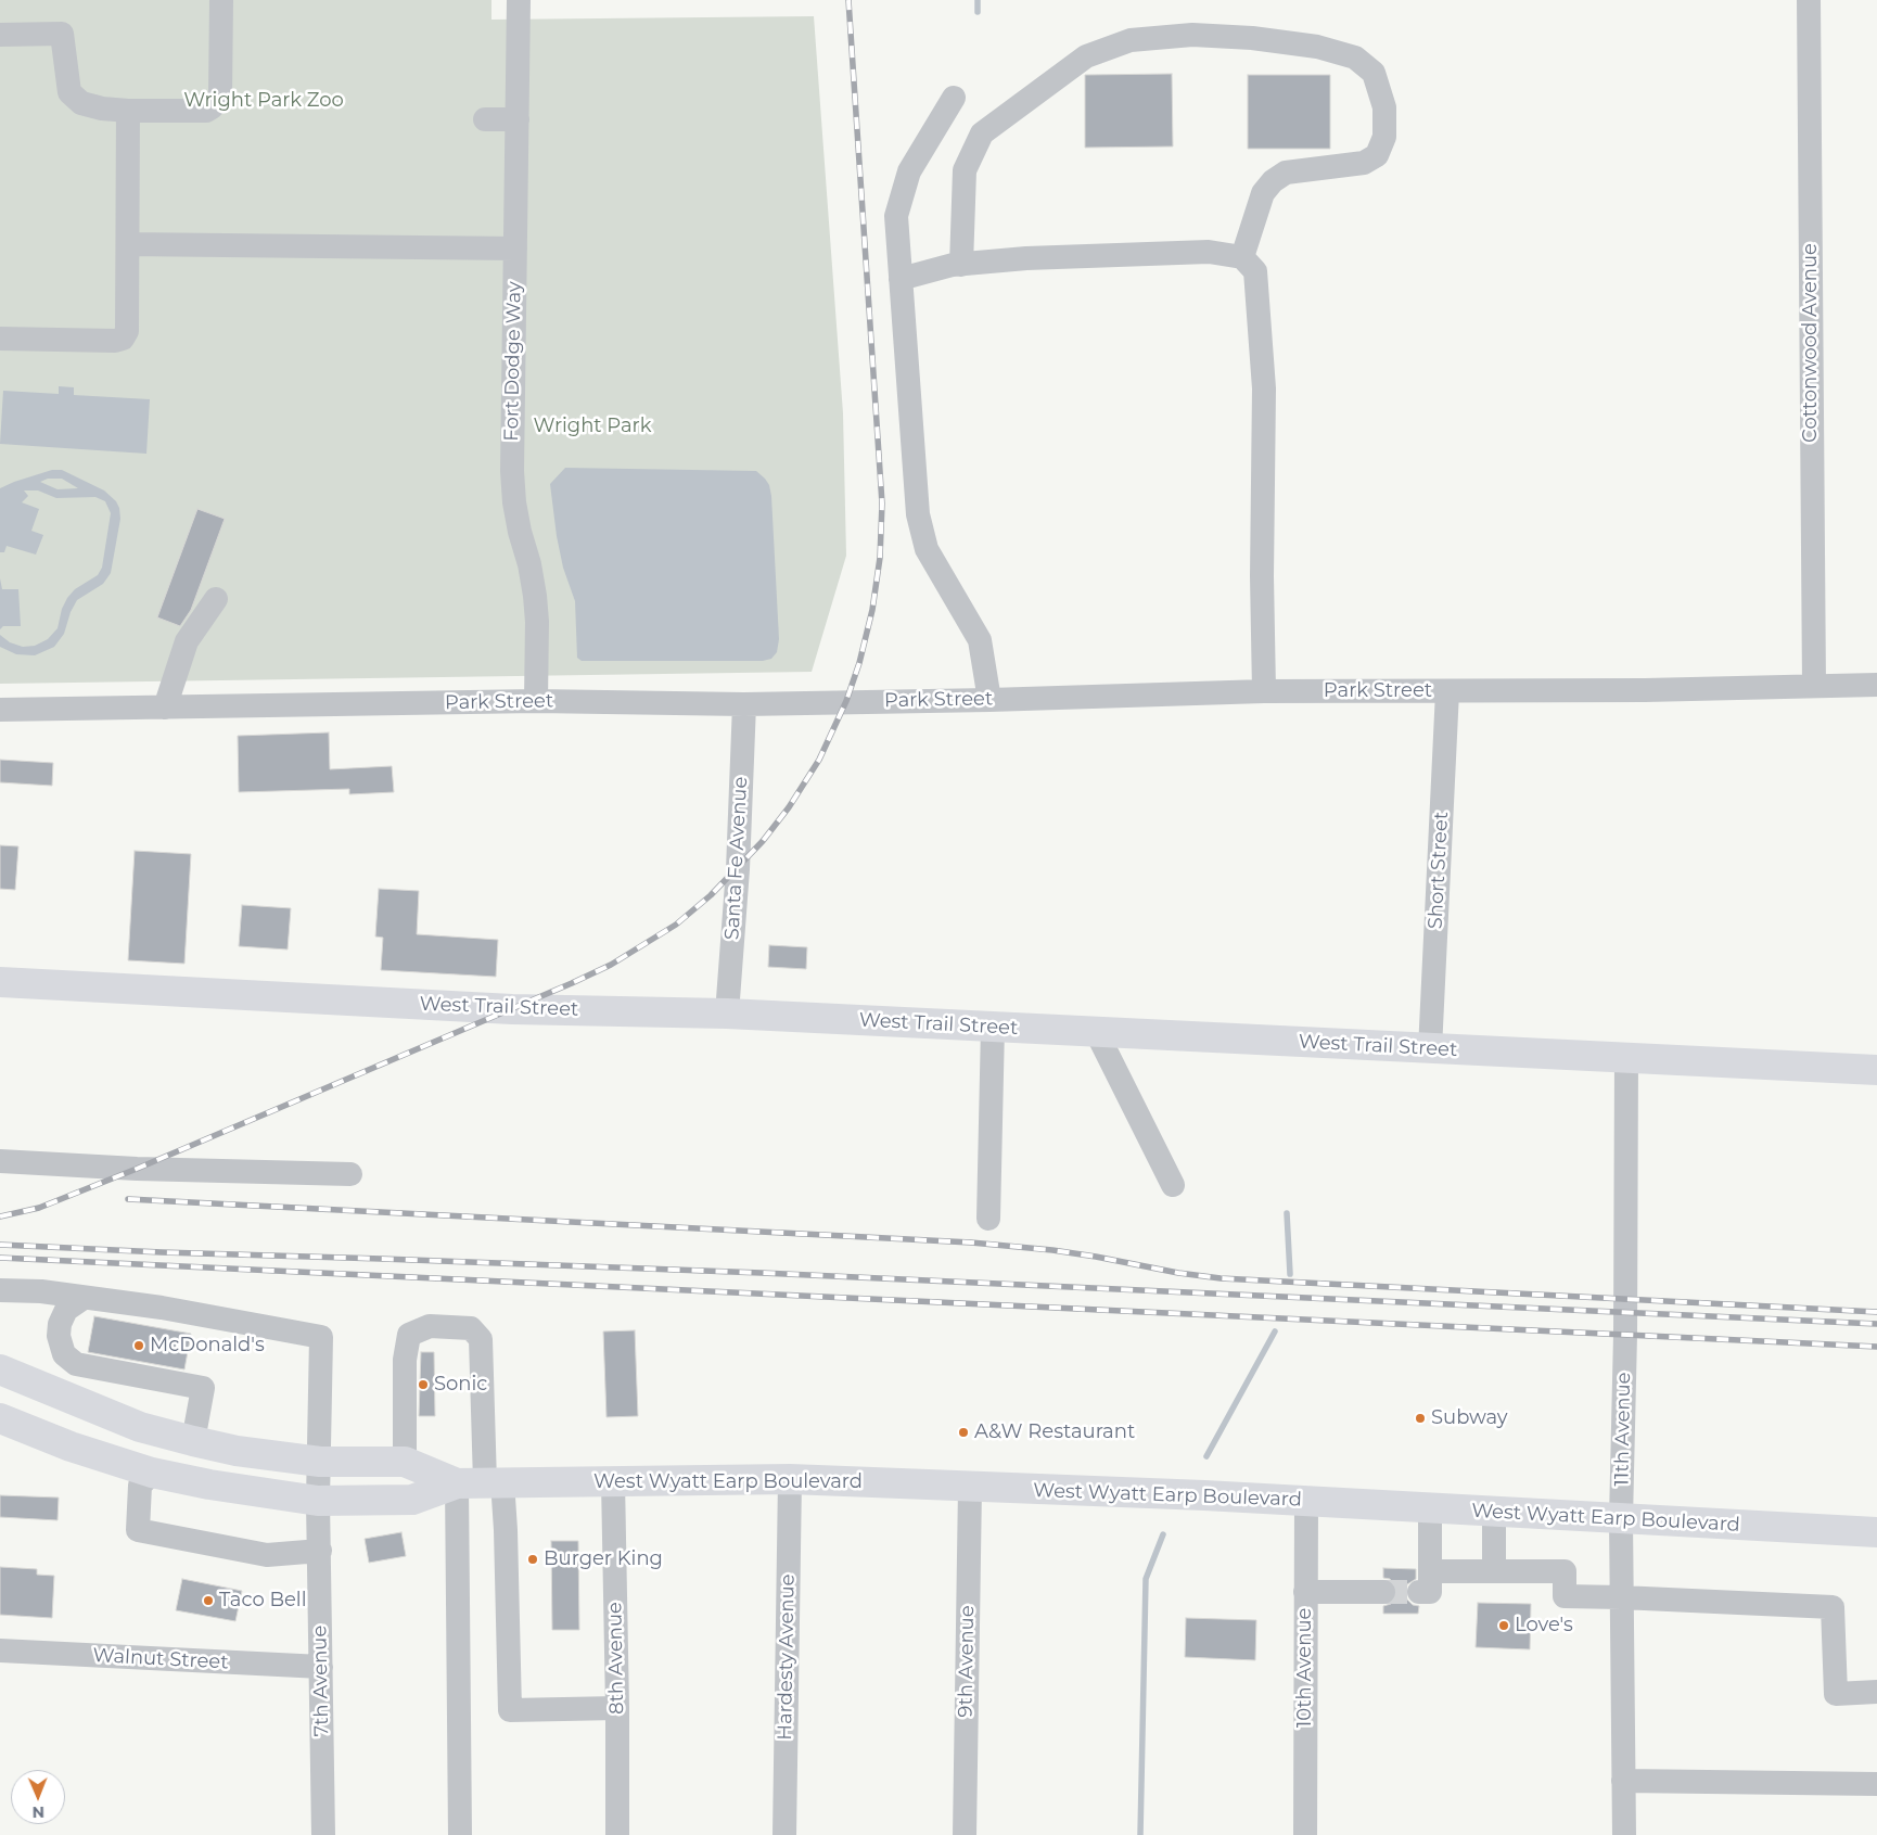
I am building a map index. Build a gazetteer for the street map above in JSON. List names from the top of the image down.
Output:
{
  "streets": {
    "main road": ["West Trail Street", "West Wyatt Earp Boulevard"],
    "street": [
      "Cottonwood Avenue",
      "Fort Dodge Way",
      "Park Street",
      "Santa Fe Avenue",
      "Short Street",
      "11th Avenue",
      "Hardesty Avenue",
      "8th Avenue",
      "Walnut Street",
      "9th Avenue",
      "10th Avenue",
      "7th Avenue"
    ]
  },
  "crossings": [
    ["Cottonwood Avenue", "Park Street"],
    ["Fort Dodge Way", "Park Street"],
    ["Park Street", "Santa Fe Avenue"],
    ["Park Street", "Short Street"],
    ["Santa Fe Avenue", "West Trail Street"],
    ["Short Street", "West Trail Street"],
    ["West Trail Street", "11th Avenue"],
    ["11th Avenue", "West Wyatt Earp Boulevard"],
    ["West Wyatt Earp Boulevard", "Hardesty Avenue"],
    ["West Wyatt Earp Boulevard", "8th Avenue"],
    ["West Wyatt Earp Boulevard", "9th Avenue"],
    ["West Wyatt Earp Boulevard", "10th Avenue"],
    ["West Wyatt Earp Boulevard", "7th Avenue"],
    ["Walnut Street", "7th Avenue"]
  ],
  "parks": ["Wright Park Zoo", "Wright Park"],
  "places": [
    "McDonald's",
    "Sonic",
    "Subway",
    "A&W Restaurant",
    "Burger King",
    "Taco Bell",
    "Love's"
  ],
  "north": "bottom"
}
